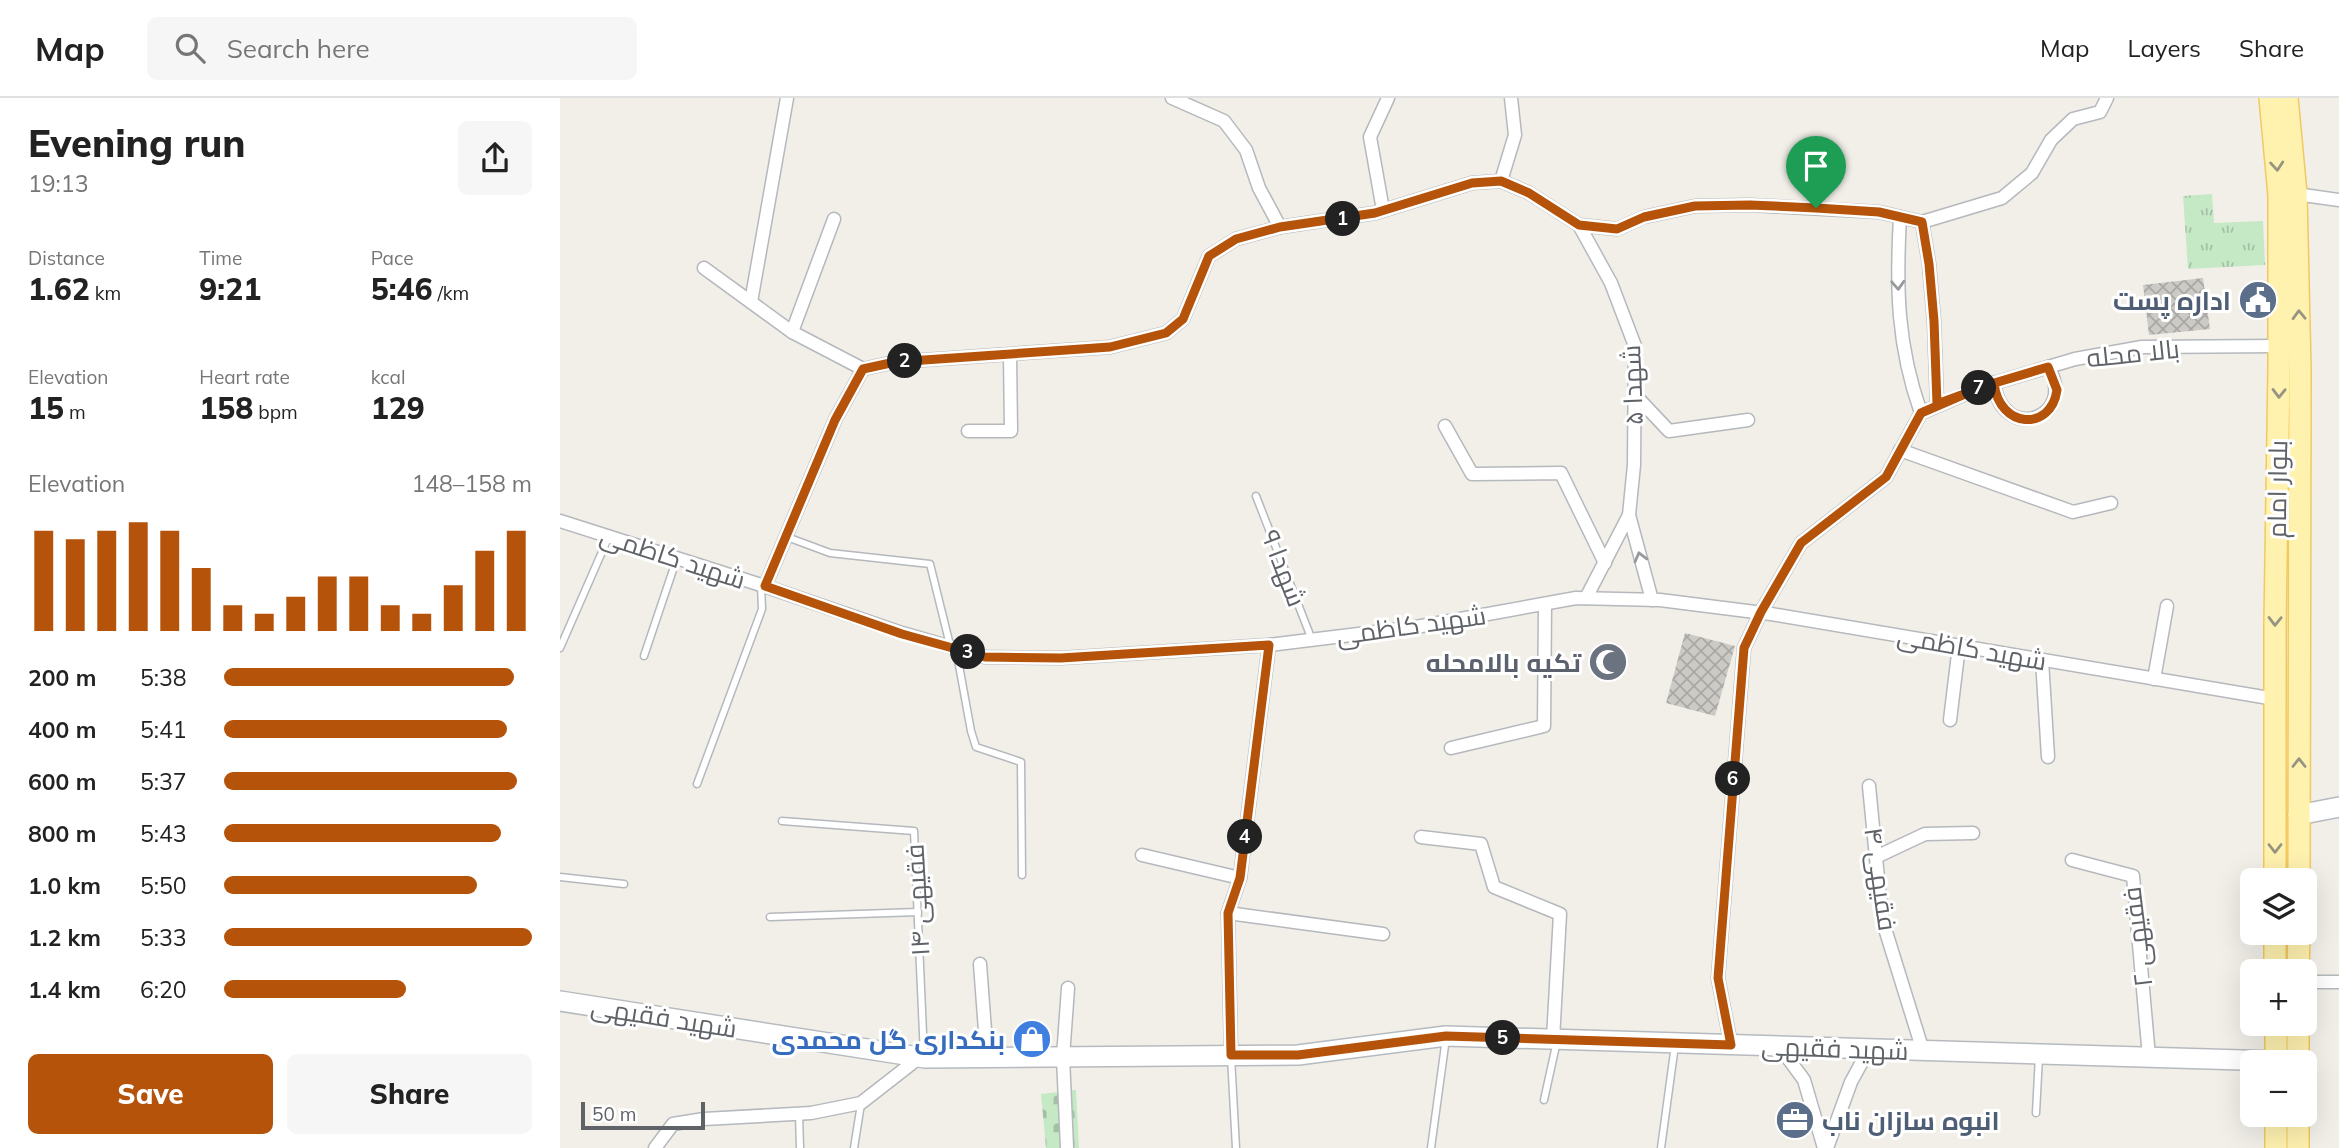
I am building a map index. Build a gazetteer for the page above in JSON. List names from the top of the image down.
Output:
{
  "streets": {
    "main road": ["بلوار امام", "شهید فقیهی"],
    "street": [
      "بالا محله",
      "شهدا ۵",
      "شهید کاظمی",
      "فقیهی ۴",
      "فقیهی ۲"
    ],
    "lane": ["شهدا ۹", "فقیهی ۱۴"]
  },
  "crossings": [
    ["بالا محله", "بلوار امام"],
    ["شهدا ۵", "شهید کاظمی"],
    ["بلوار امام", "شهید کاظمی"],
    ["شهید کاظمی", "شهدا ۹"],
    ["فقیهی ۴", "شهید فقیهی"],
    ["فقیهی ۱۴", "شهید فقیهی"],
    ["فقیهی ۲", "شهید فقیهی"]
  ],
  "places": {
    "public building": ["اداره پست"],
    "mosque": ["تکیه بالامحله"],
    "shop": ["بنکداری گل محمدی"],
    "office": ["انبوه سازان ناب"]
  },
  "scale_bar": "50 m",
  "page": {
    "header": "Map",
    "search": "Search here",
    "nav": ["Map", "Layers", "Share"],
    "heading": ["Evening run", "19:13"],
    "pins": [
      "1",
      "2",
      "7",
      "3",
      "6",
      "4",
      "5"
    ],
    "stats": [
      ["Distance", "1.62 km"],
      ["Time", "9:21"],
      ["Pace", "5:46 /km"],
      ["Elevation", "15 m"],
      ["Heart rate", "158 bpm"],
      ["kcal", "129"]
    ],
    "chart": ["Elevation", "148–158 m"],
    "list": [
      {
        "name": "200 m",
        "note": "5:38"
      },
      {
        "name": "400 m",
        "note": "5:41"
      },
      {
        "name": "600 m",
        "note": "5:37"
      },
      {
        "name": "800 m",
        "note": "5:43"
      },
      {
        "name": "1.0 km",
        "note": "5:50"
      },
      {
        "name": "1.2 km",
        "note": "5:33"
      },
      {
        "name": "1.4 km",
        "note": "6:20"
      }
    ],
    "map_buttons": ["+", "−"],
    "buttons": ["Save", "Share"],
    "scale": "50 m"
  }
}
